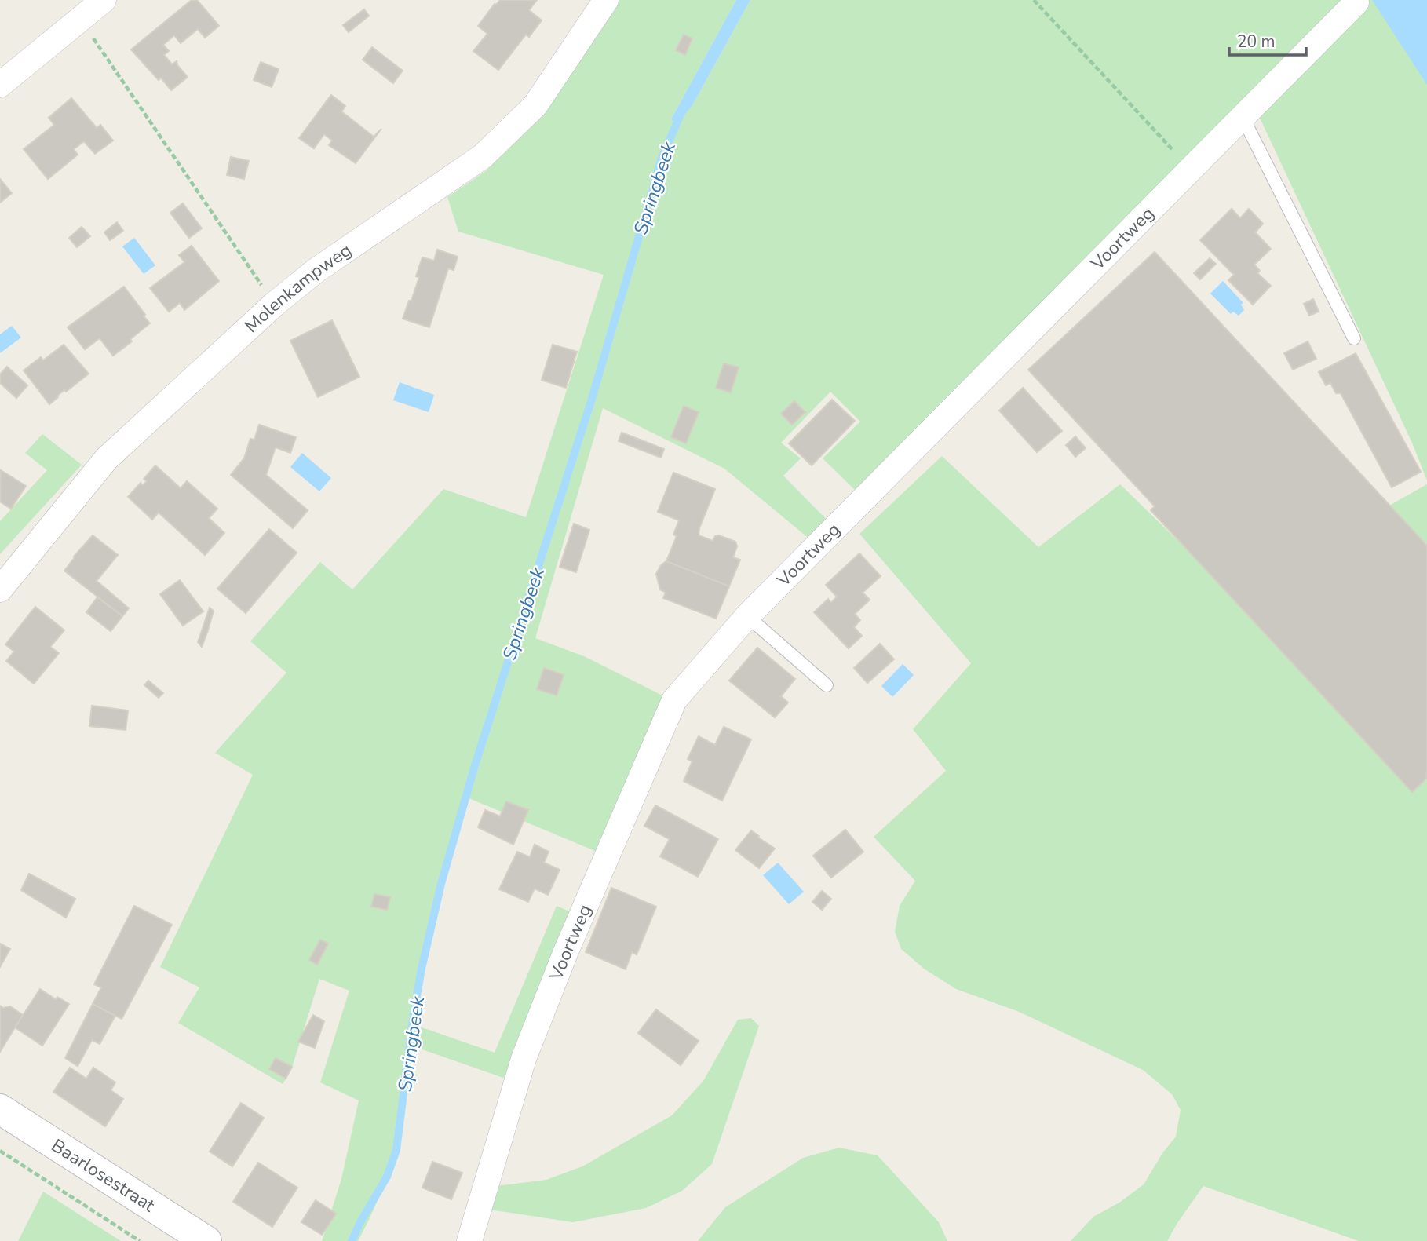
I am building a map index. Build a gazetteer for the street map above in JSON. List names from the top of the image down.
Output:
{
  "streets": {
    "street": ["Voortweg", "Molenkampweg", "Baarlosestraat"]
  },
  "water": ["Springbeek"],
  "scale_bar": "20 m"
}
